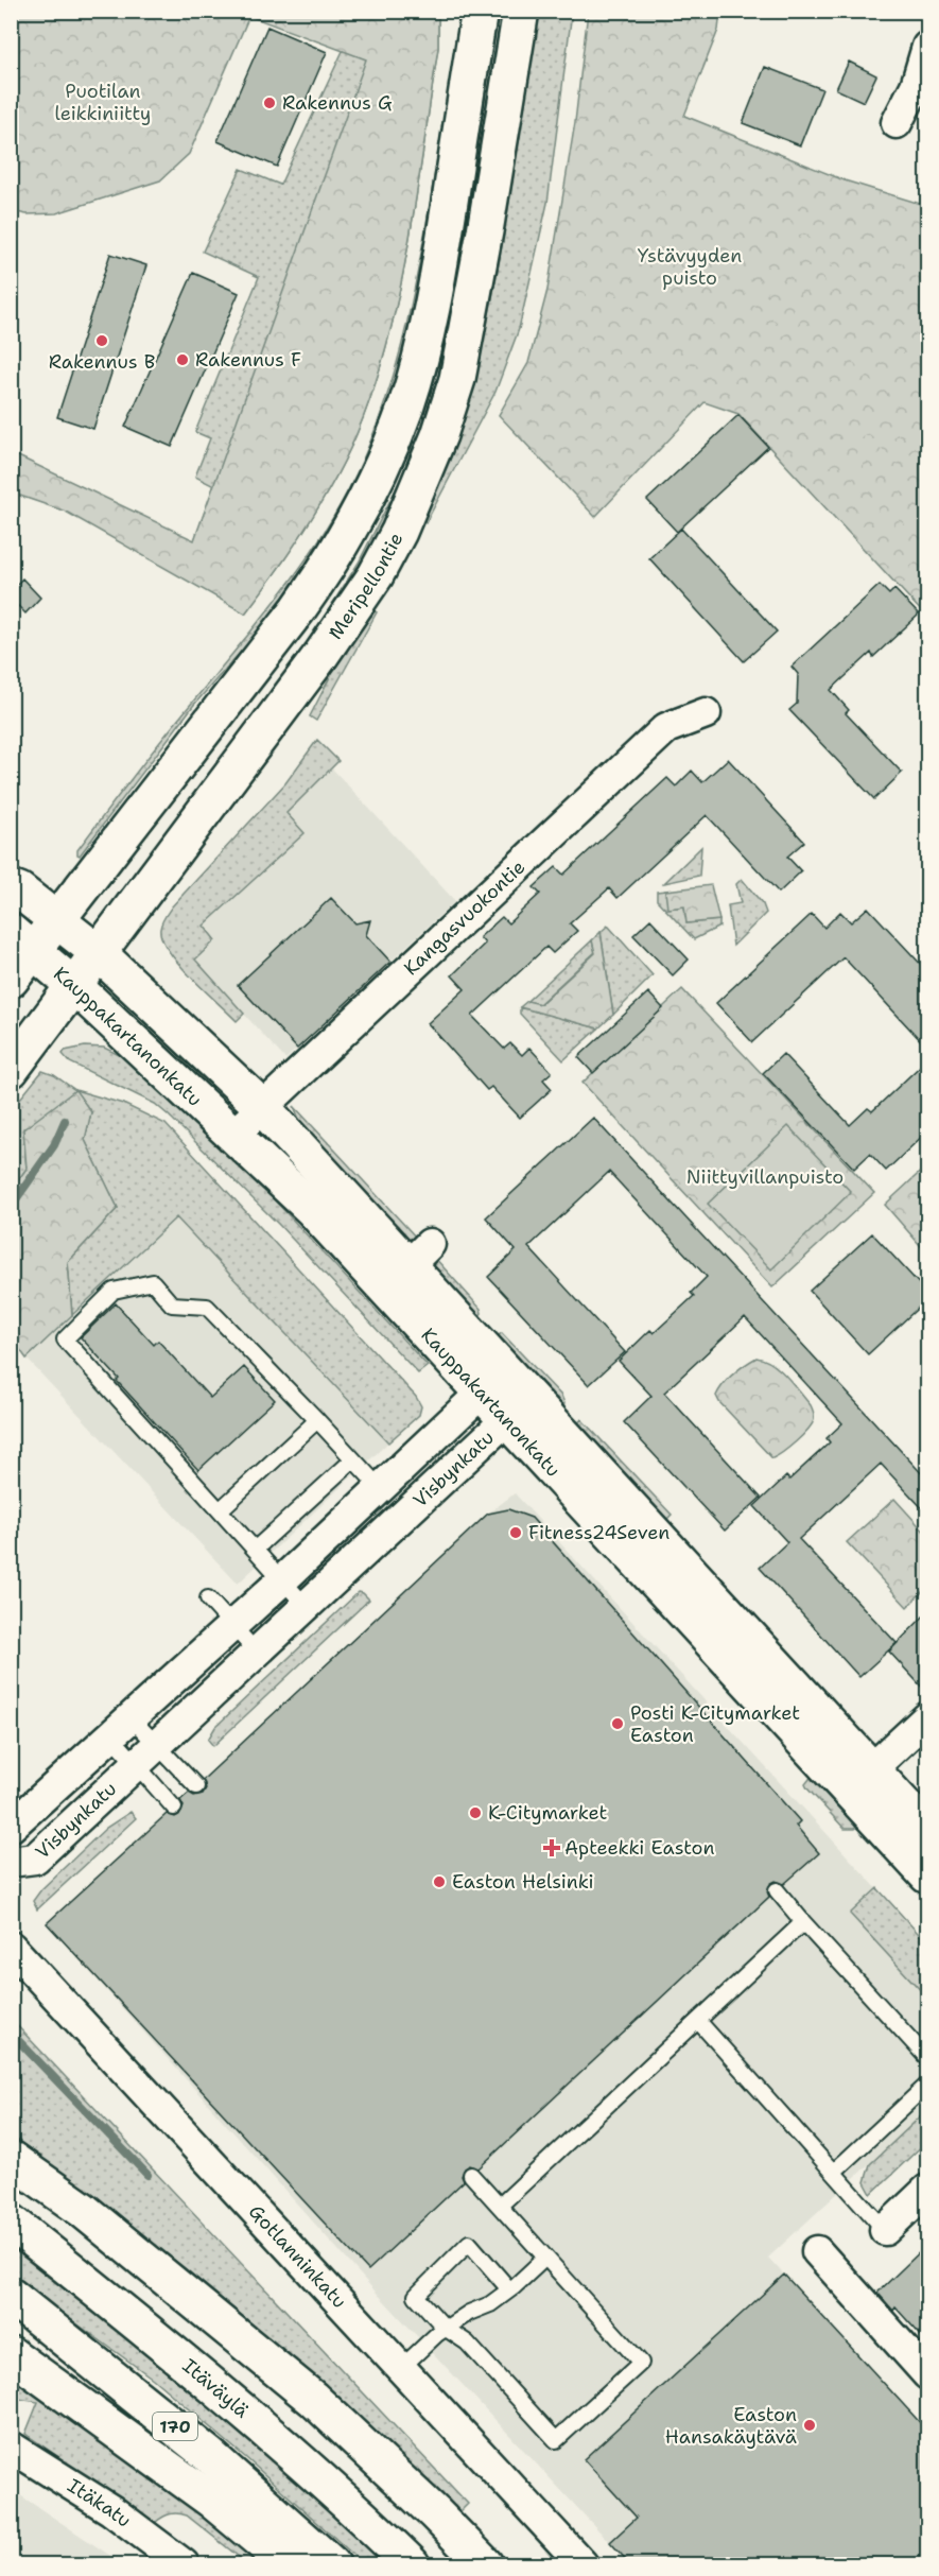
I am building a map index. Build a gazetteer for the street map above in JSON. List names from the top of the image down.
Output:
{
  "streets": {
    "main road": [
      "Meripellontie",
      "Kauppakartanonkatu",
      "Itäväylä",
      "170"
    ],
    "street": [
      "Kangasvuokontie",
      "Visbynkatu",
      "Gotlanninkatu",
      "Itäkatu"
    ]
  },
  "crossings": [
    ["Meripellontie", "Kauppakartanonkatu"],
    ["Kangasvuokontie", "Kauppakartanonkatu"],
    ["Kauppakartanonkatu", "Visbynkatu"]
  ],
  "parks": ["Puotilan leikkiniitty", "Ystävyyden puisto", "Niittyvillanpuisto"],
  "places": {
    "other": [
      "Rakennus G",
      "Rakennus B",
      "Rakennus F",
      "Fitness24Seven",
      "Posti K-Citymarket Easton",
      "K-Citymarket",
      "Easton Helsinki",
      "Easton Hansakäytävä"
    ],
    "health": ["Apteekki Easton"]
  }
}
